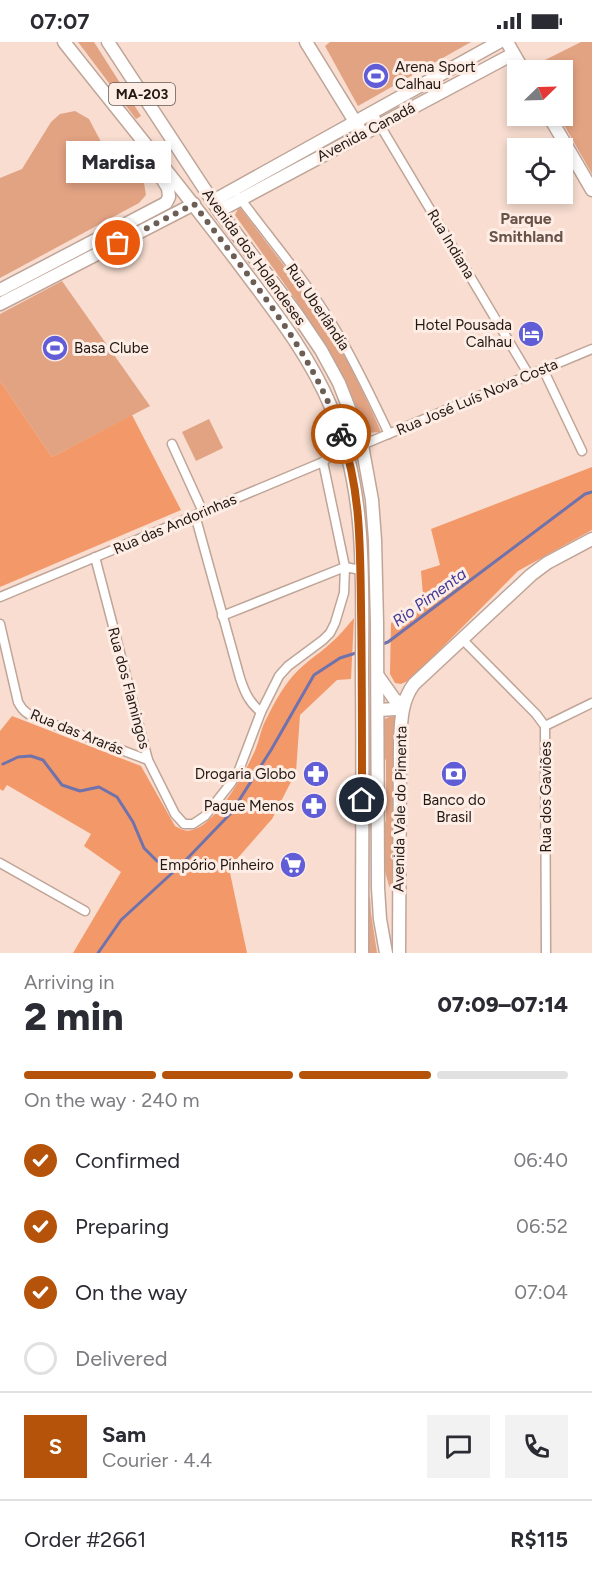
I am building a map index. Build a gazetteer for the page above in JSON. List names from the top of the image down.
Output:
{
  "streets": {
    "main road": [
      "MA-203",
      "Avenida Canadá",
      "Avenida dos Holandeses",
      "Avenida Vale do Pimenta"
    ],
    "street": [
      "Rua Indiana",
      "Rua Uberlândia",
      "Rua José Luís Nova Costa",
      "Rua das Andorinhas",
      "Rua dos Flamingos",
      "Rua das Ararás",
      "Rua dos Gaviões"
    ]
  },
  "crossings": [
    ["Avenida Canadá", "Rua Indiana"],
    ["Avenida Canadá", "Avenida dos Holandeses"],
    ["Avenida Canadá", "Rua Uberlândia"],
    ["Rua Indiana", "Rua José Luís Nova Costa"],
    ["Avenida dos Holandeses", "Rua José Luís Nova Costa"],
    ["Avenida dos Holandeses", "Rua das Andorinhas"],
    ["Avenida dos Holandeses", "Avenida Vale do Pimenta"],
    ["Rua Uberlândia", "Rua José Luís Nova Costa"],
    ["Rua das Andorinhas", "Rua dos Flamingos"],
    ["Rua dos Flamingos", "Rua das Ararás"]
  ],
  "districts": ["Parque Smithland"],
  "water": ["Rio Pimenta"],
  "places": {
    "sports": ["Arena Sport Calhau", "Basa Clube"],
    "other": ["Mardisa"],
    "hotel": ["Hotel Pousada Calhau"],
    "pharmacy": ["Drogaria Globo", "Pague Menos"],
    "bank": ["Banco do Brasil"],
    "supermarket": ["Empório Pinheiro"]
  },
  "north": "top right",
  "page": {
    "status": "07:07",
    "bubble": "Mardisa",
    "heading": ["2 min", "Arriving in", "07:09–07:14"],
    "panel": [
      "Sam",
      "Courier · 4.4",
      "Order #2661",
      "R$115"
    ],
    "bar": "On the way · 240 m",
    "list": [
      ["Confirmed", "06:40"],
      ["Preparing", "06:52"],
      ["On the way", "07:04"],
      "Delivered"
    ],
    "round": "S"
  }
}
